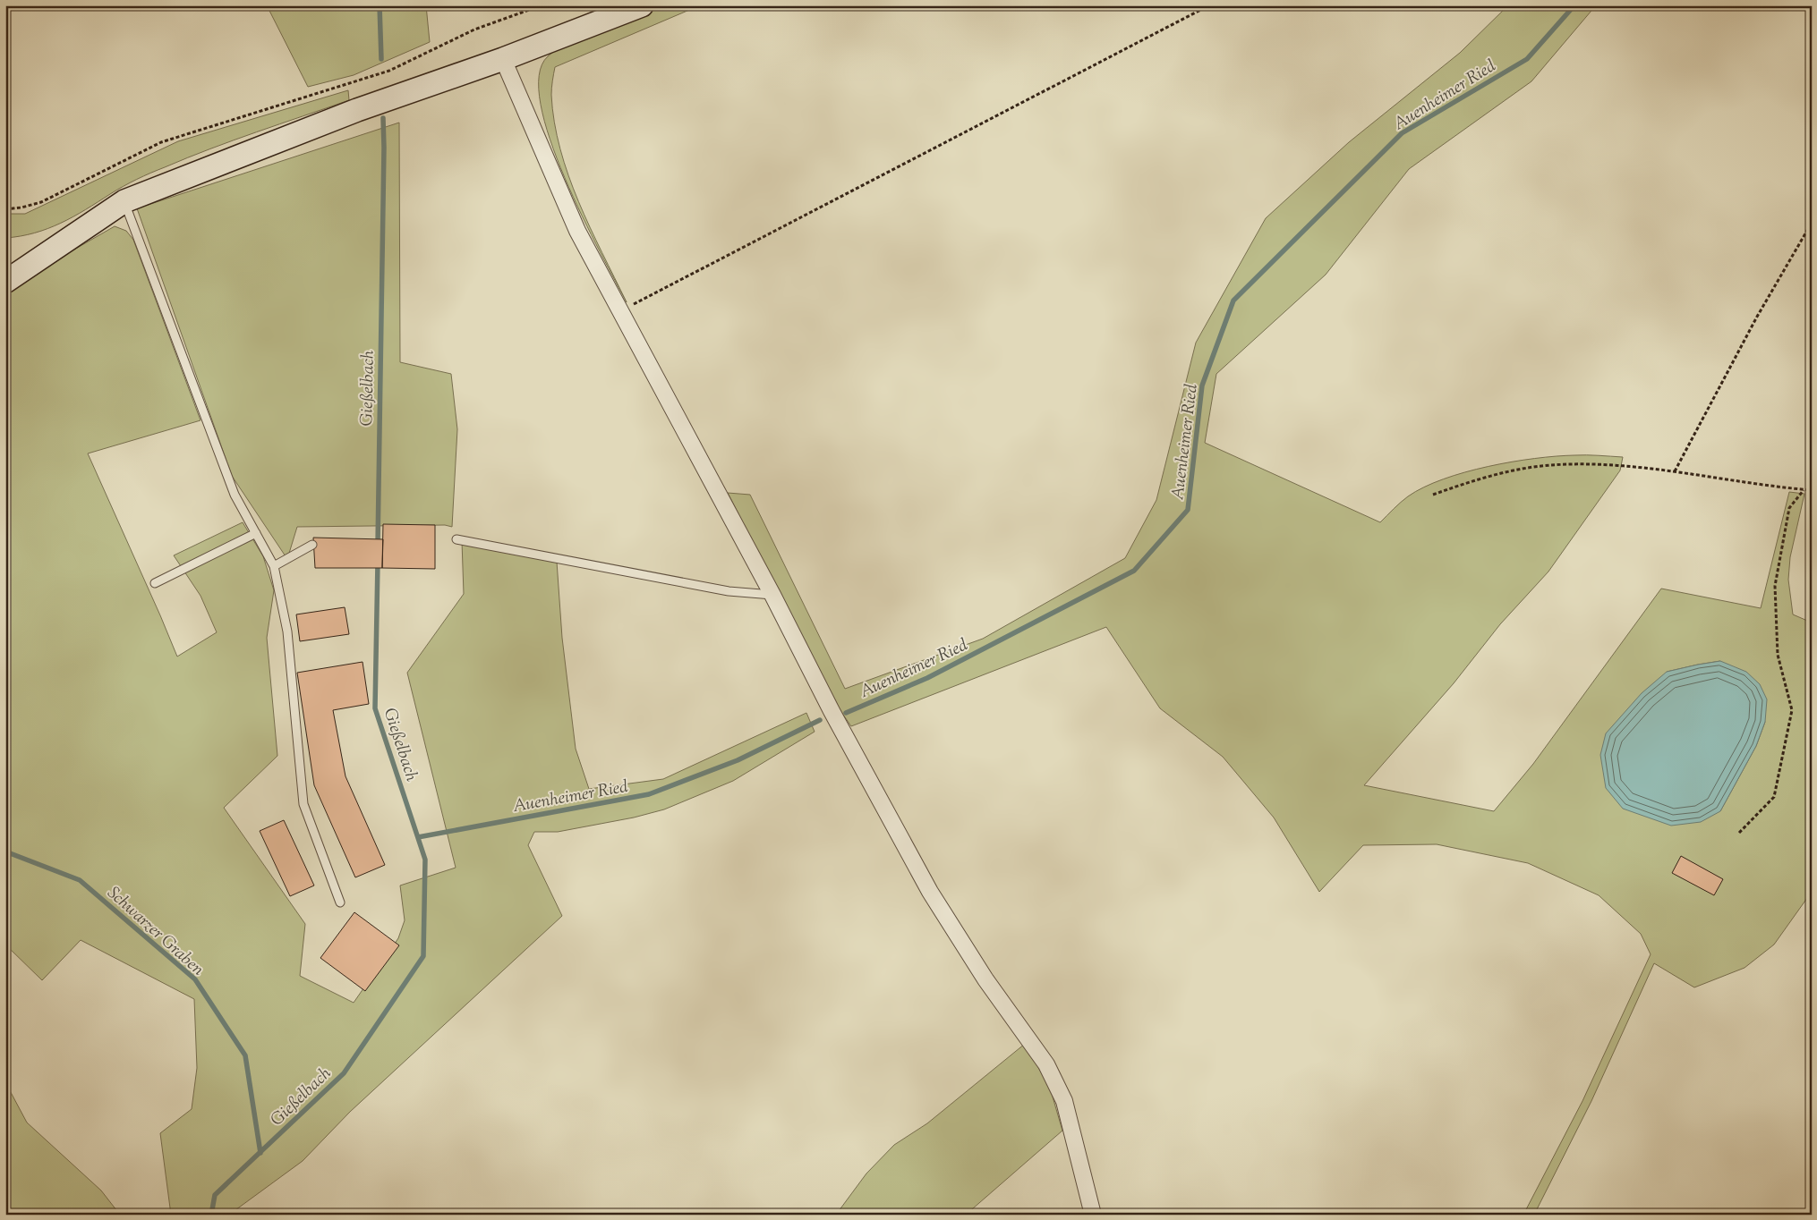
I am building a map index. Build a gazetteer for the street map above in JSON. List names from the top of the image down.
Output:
{
  "water": ["Auenheimer Ried", "Gießelbach", "Schwarzer Graben"]
}
